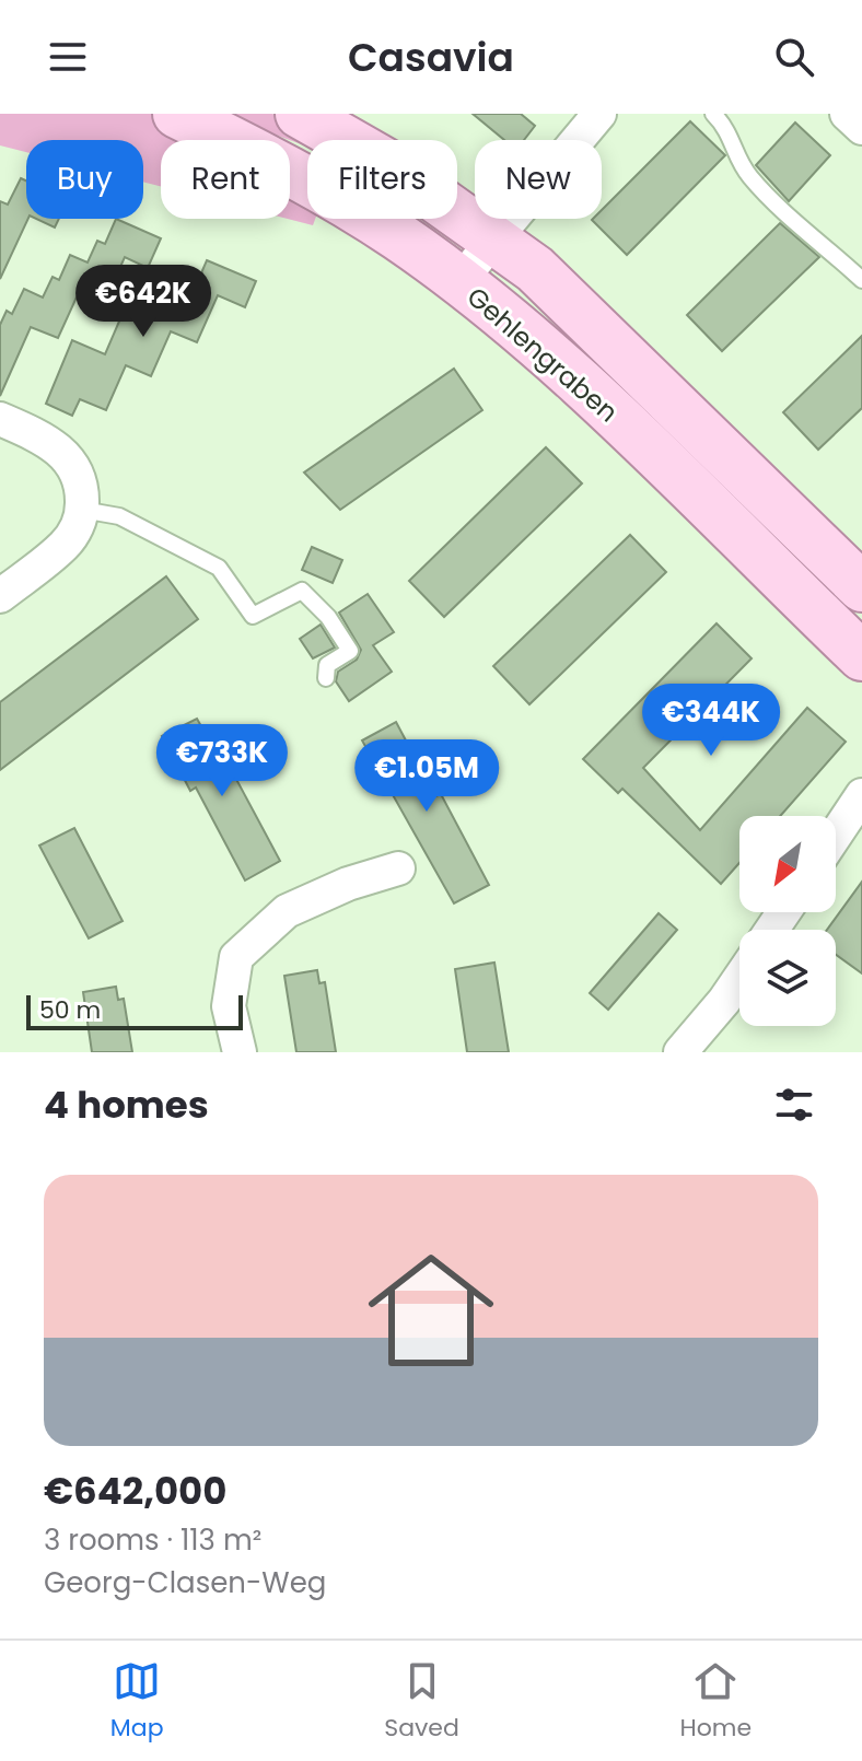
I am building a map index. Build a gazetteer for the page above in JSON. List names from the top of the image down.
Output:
{
  "streets": {
    "main road": ["Gehlengraben"]
  },
  "scale_bar": "50 m",
  "north": "bottom left",
  "page": {
    "header": "Casavia",
    "chip": [
      "Buy",
      "Rent",
      "Filters",
      "New"
    ],
    "price": [
      "€642K",
      "€344K",
      "€733K",
      "€1.05M"
    ],
    "scale": "50 m",
    "heading": "4 homes",
    "list": [
      {
        "name": "€642,000",
        "note": "3 rooms · 113 m² · Georg-Clasen-Weg"
      }
    ],
    "tabs": ["Map", "Saved", "Home"]
  }
}
